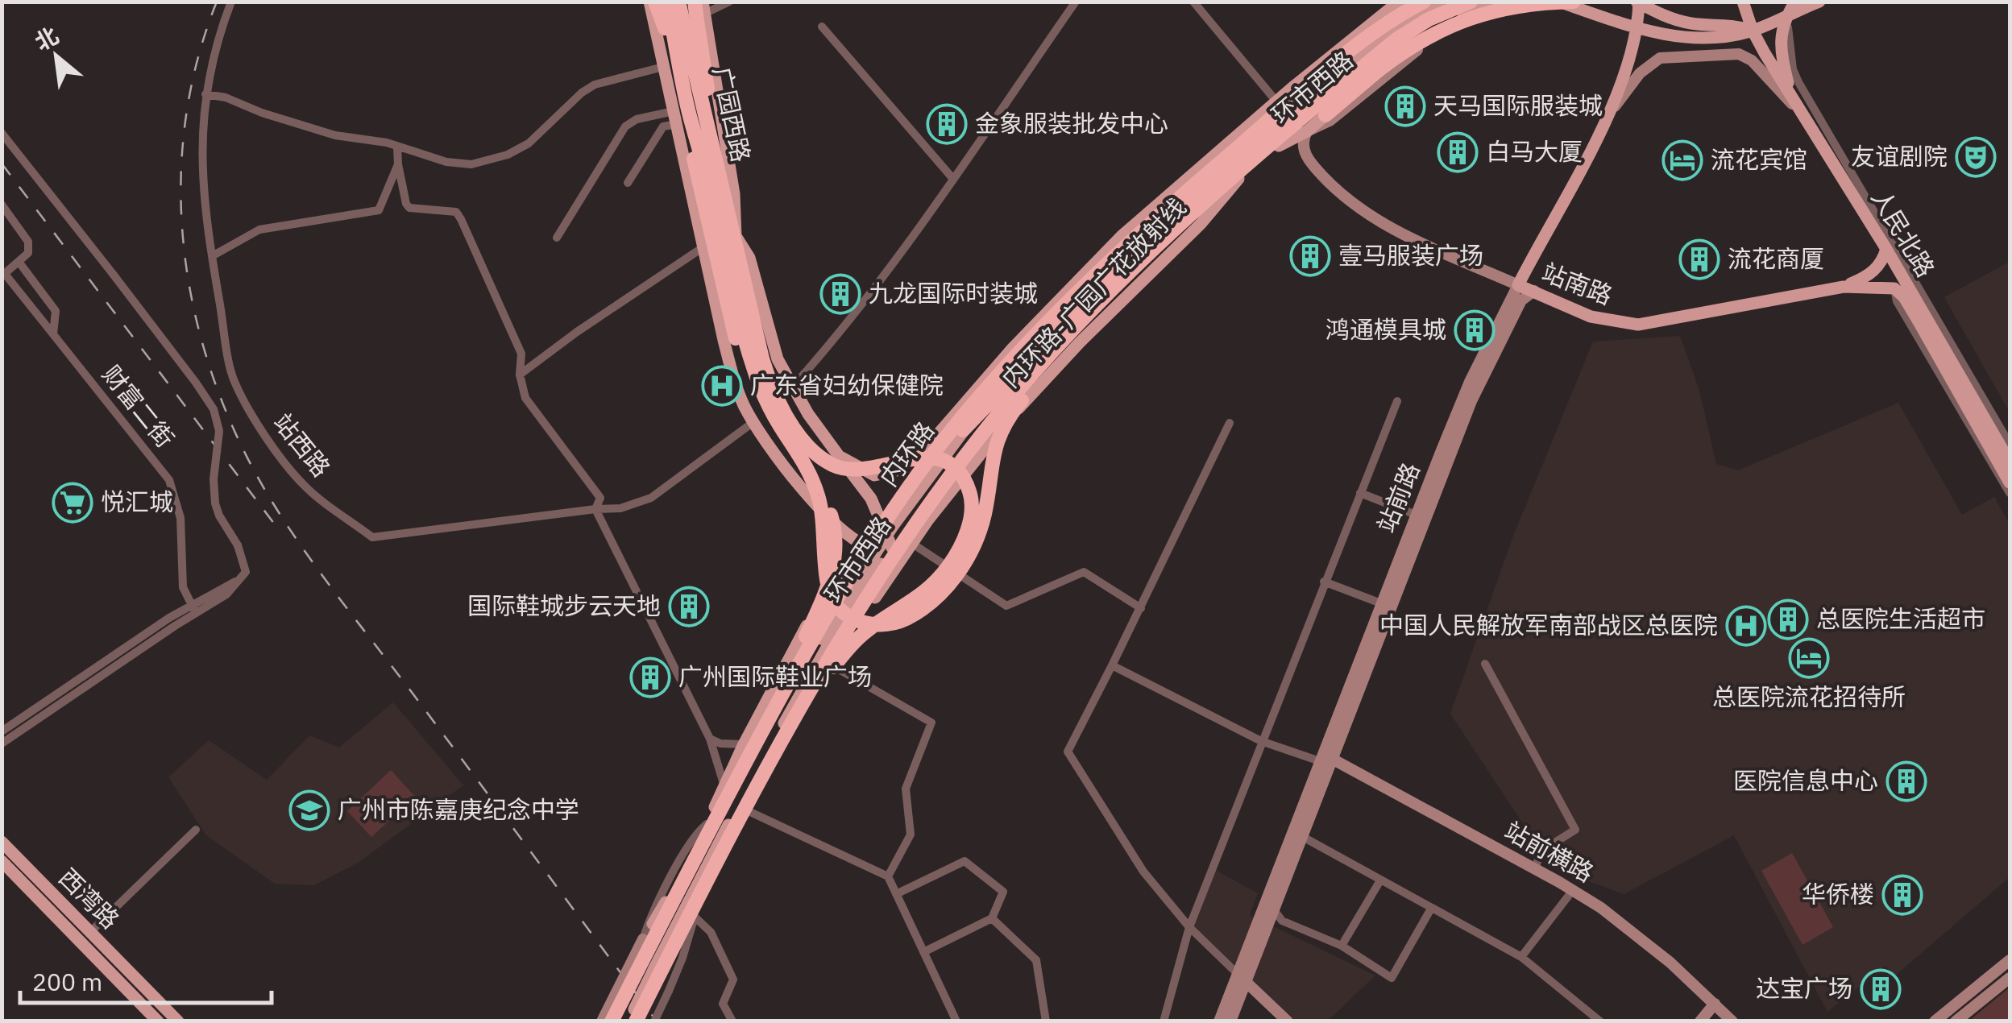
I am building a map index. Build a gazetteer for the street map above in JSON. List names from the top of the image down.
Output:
{
  "streets": {
    "highway": ["内环路-广园广花放射线", "内环路"],
    "main road": [
      "环市西路",
      "广园西路",
      "人民北路",
      "站南路",
      "站前路",
      "西湾路"
    ],
    "street": ["财富二街", "站西路", "站前横路"]
  },
  "crossings": [
    ["环市西路", "内环路-广园广花放射线"],
    ["环市西路", "内环路"],
    ["广园西路", "内环路-广园广花放射线"],
    ["广园西路", "内环路"],
    ["人民北路", "站南路"],
    ["站南路", "站前路"],
    ["内环路-广园广花放射线", "内环路"],
    ["站前路", "站前横路"]
  ],
  "places": {
    "building": [
      "天马国际服装城",
      "金象服装批发中心",
      "白马大厦",
      "壹马服装广场",
      "流花商厦",
      "九龙国际时装城",
      "鸿通模具城",
      "国际鞋城步云天地",
      "总医院生活超市",
      "广州国际鞋业广场",
      "医院信息中心",
      "华侨楼",
      "达宝广场"
    ],
    "theatre": ["友谊剧院"],
    "hotel": ["流花宾馆", "总医院流花招待所"],
    "hospital": ["广东省妇幼保健院", "中国人民解放军南部战区总医院"],
    "supermarket": ["悦汇城"],
    "school or university": ["广州市陈嘉庚纪念中学"]
  },
  "scale_bar": "200 m",
  "north": "top left"
}
